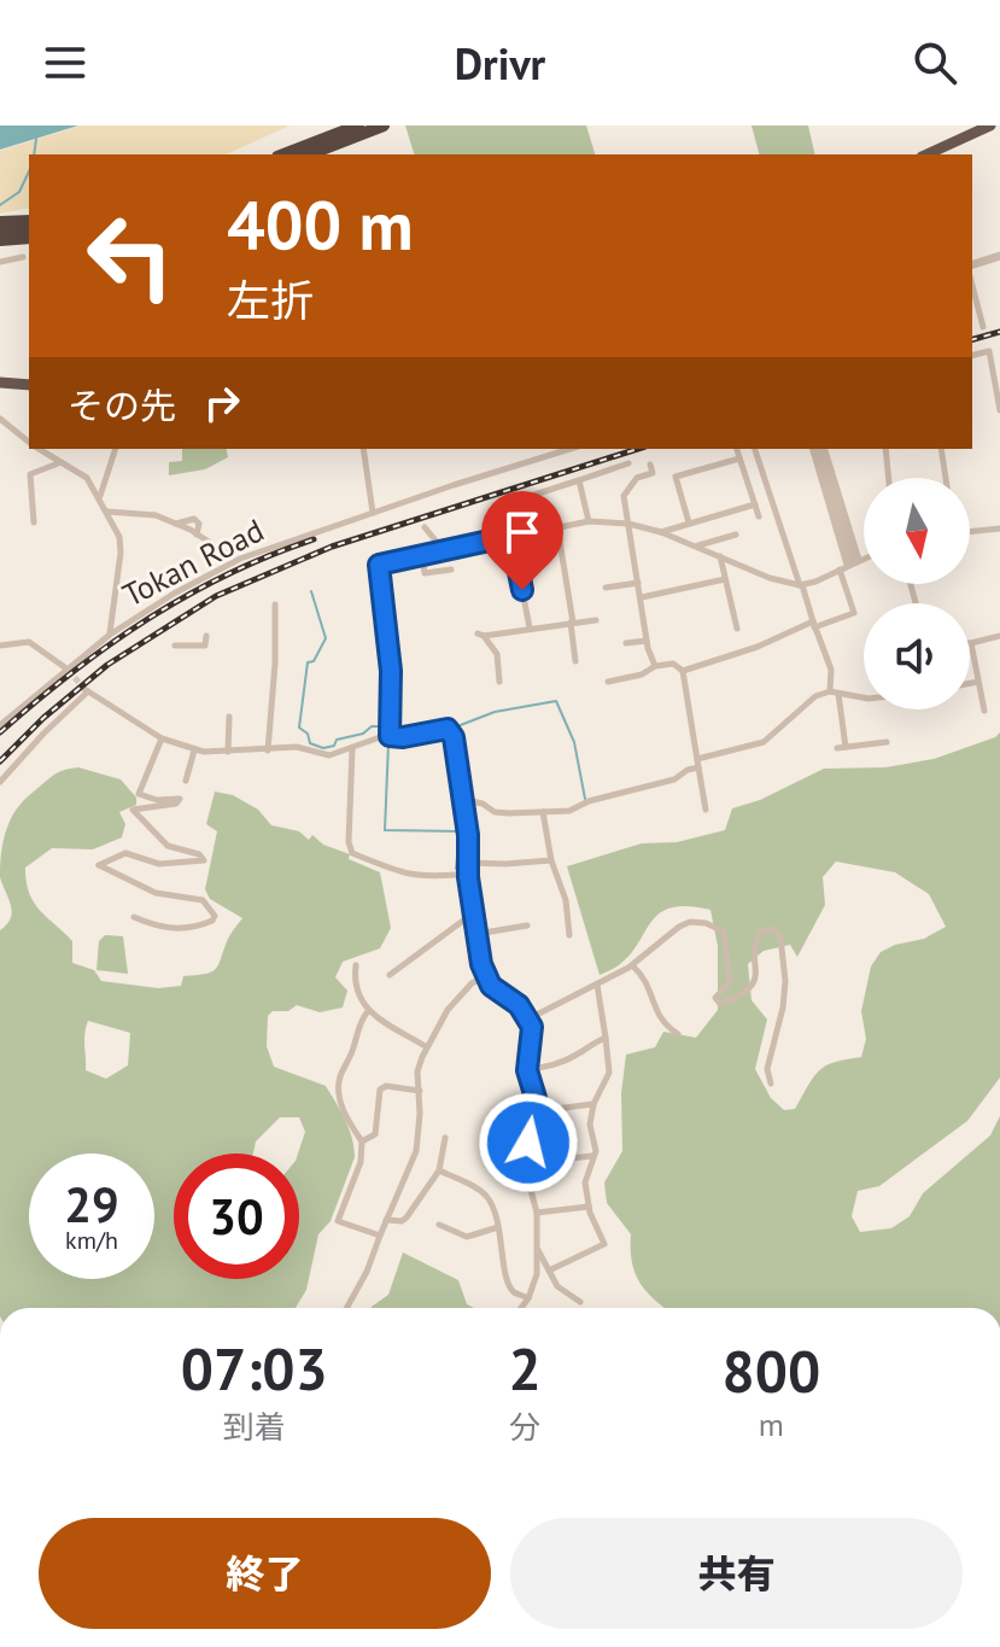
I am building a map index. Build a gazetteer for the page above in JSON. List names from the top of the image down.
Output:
{
  "streets": {
    "street": ["Tokan Road"]
  },
  "north": "bottom",
  "page": {
    "header": "Drivr",
    "turn": ["400 m", "左折"],
    "then": "その先",
    "speed": "29 km/h",
    "limit": "30",
    "eta": [
      "07:03",
      "到着",
      "2",
      "分",
      "800",
      "m"
    ],
    "buttons": ["終了", "共有"]
  }
}
